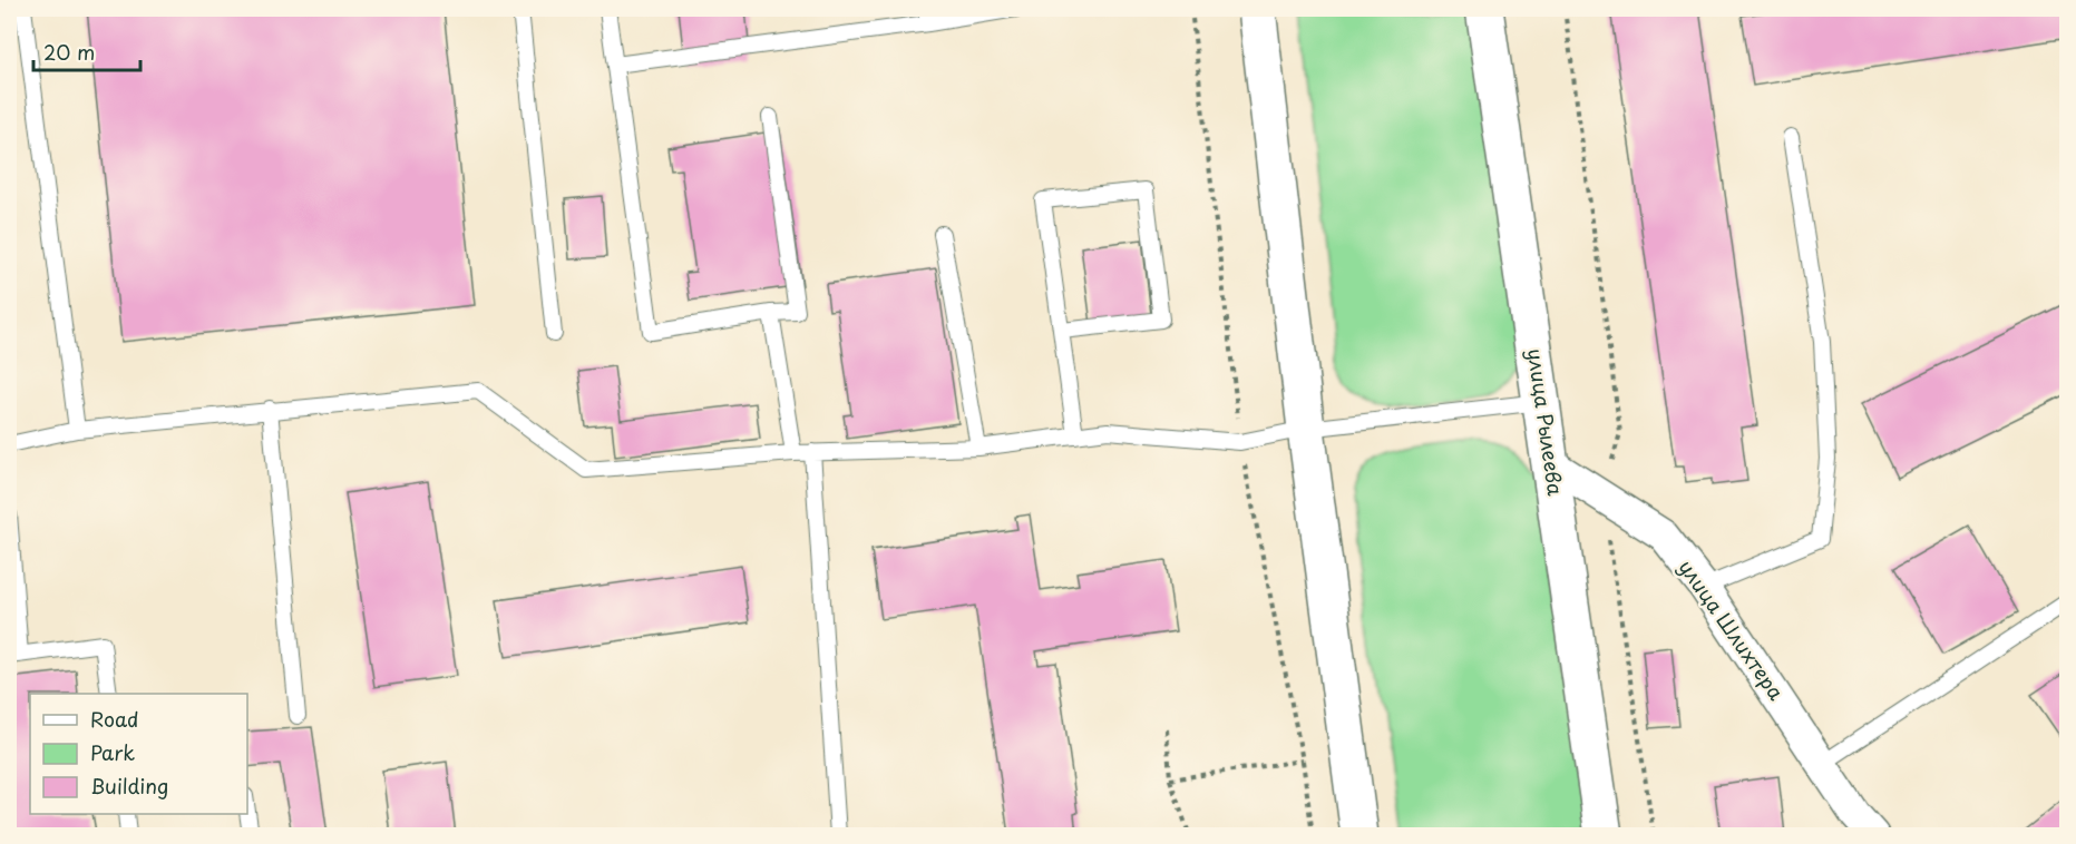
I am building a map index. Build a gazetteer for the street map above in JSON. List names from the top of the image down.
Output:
{
  "streets": {
    "main road": ["улица Рылеева"],
    "street": ["улица Шлихтера"]
  },
  "crossings": [
    ["улица Рылеева", "улица Шлихтера"]
  ],
  "legend": ["Road", "Park", "Building"],
  "scale_bar": "20 m"
}
